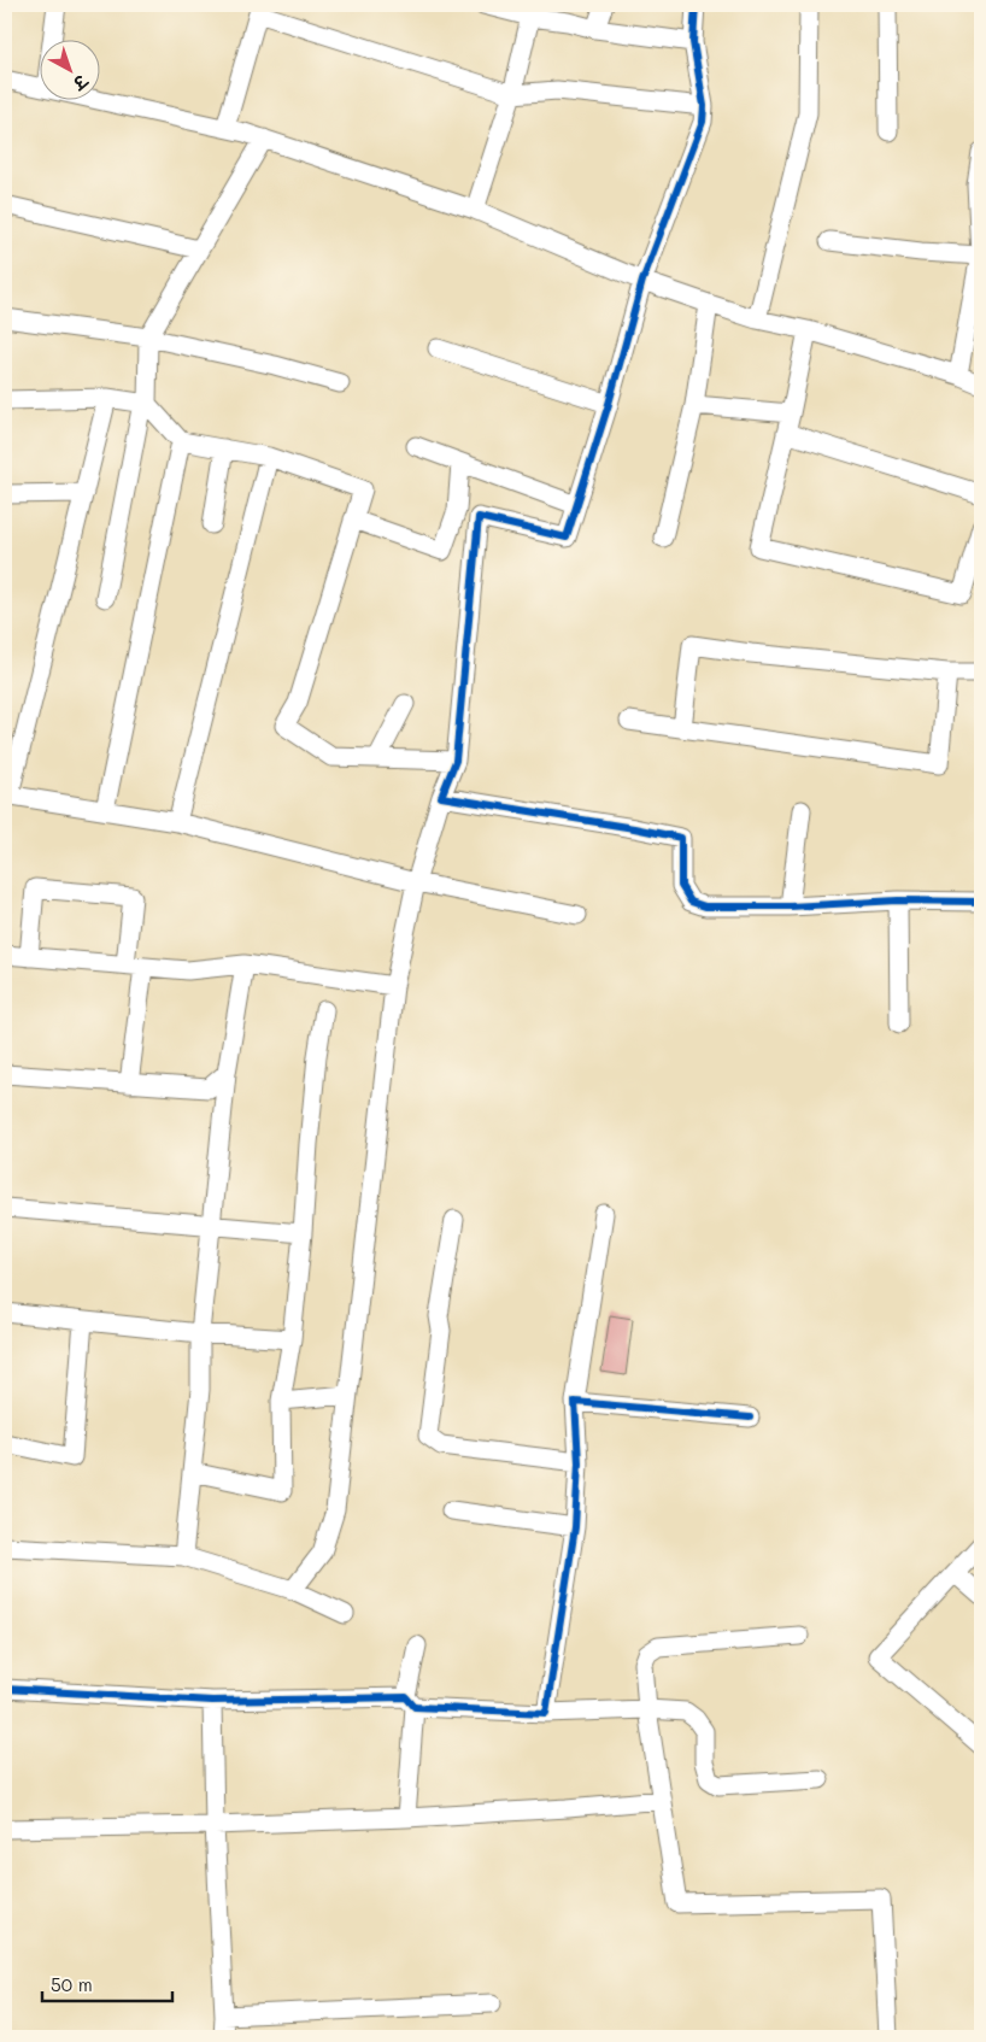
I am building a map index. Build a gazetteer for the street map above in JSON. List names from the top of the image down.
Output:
{
  "scale_bar": "50 m",
  "north": "bottom right"
}
